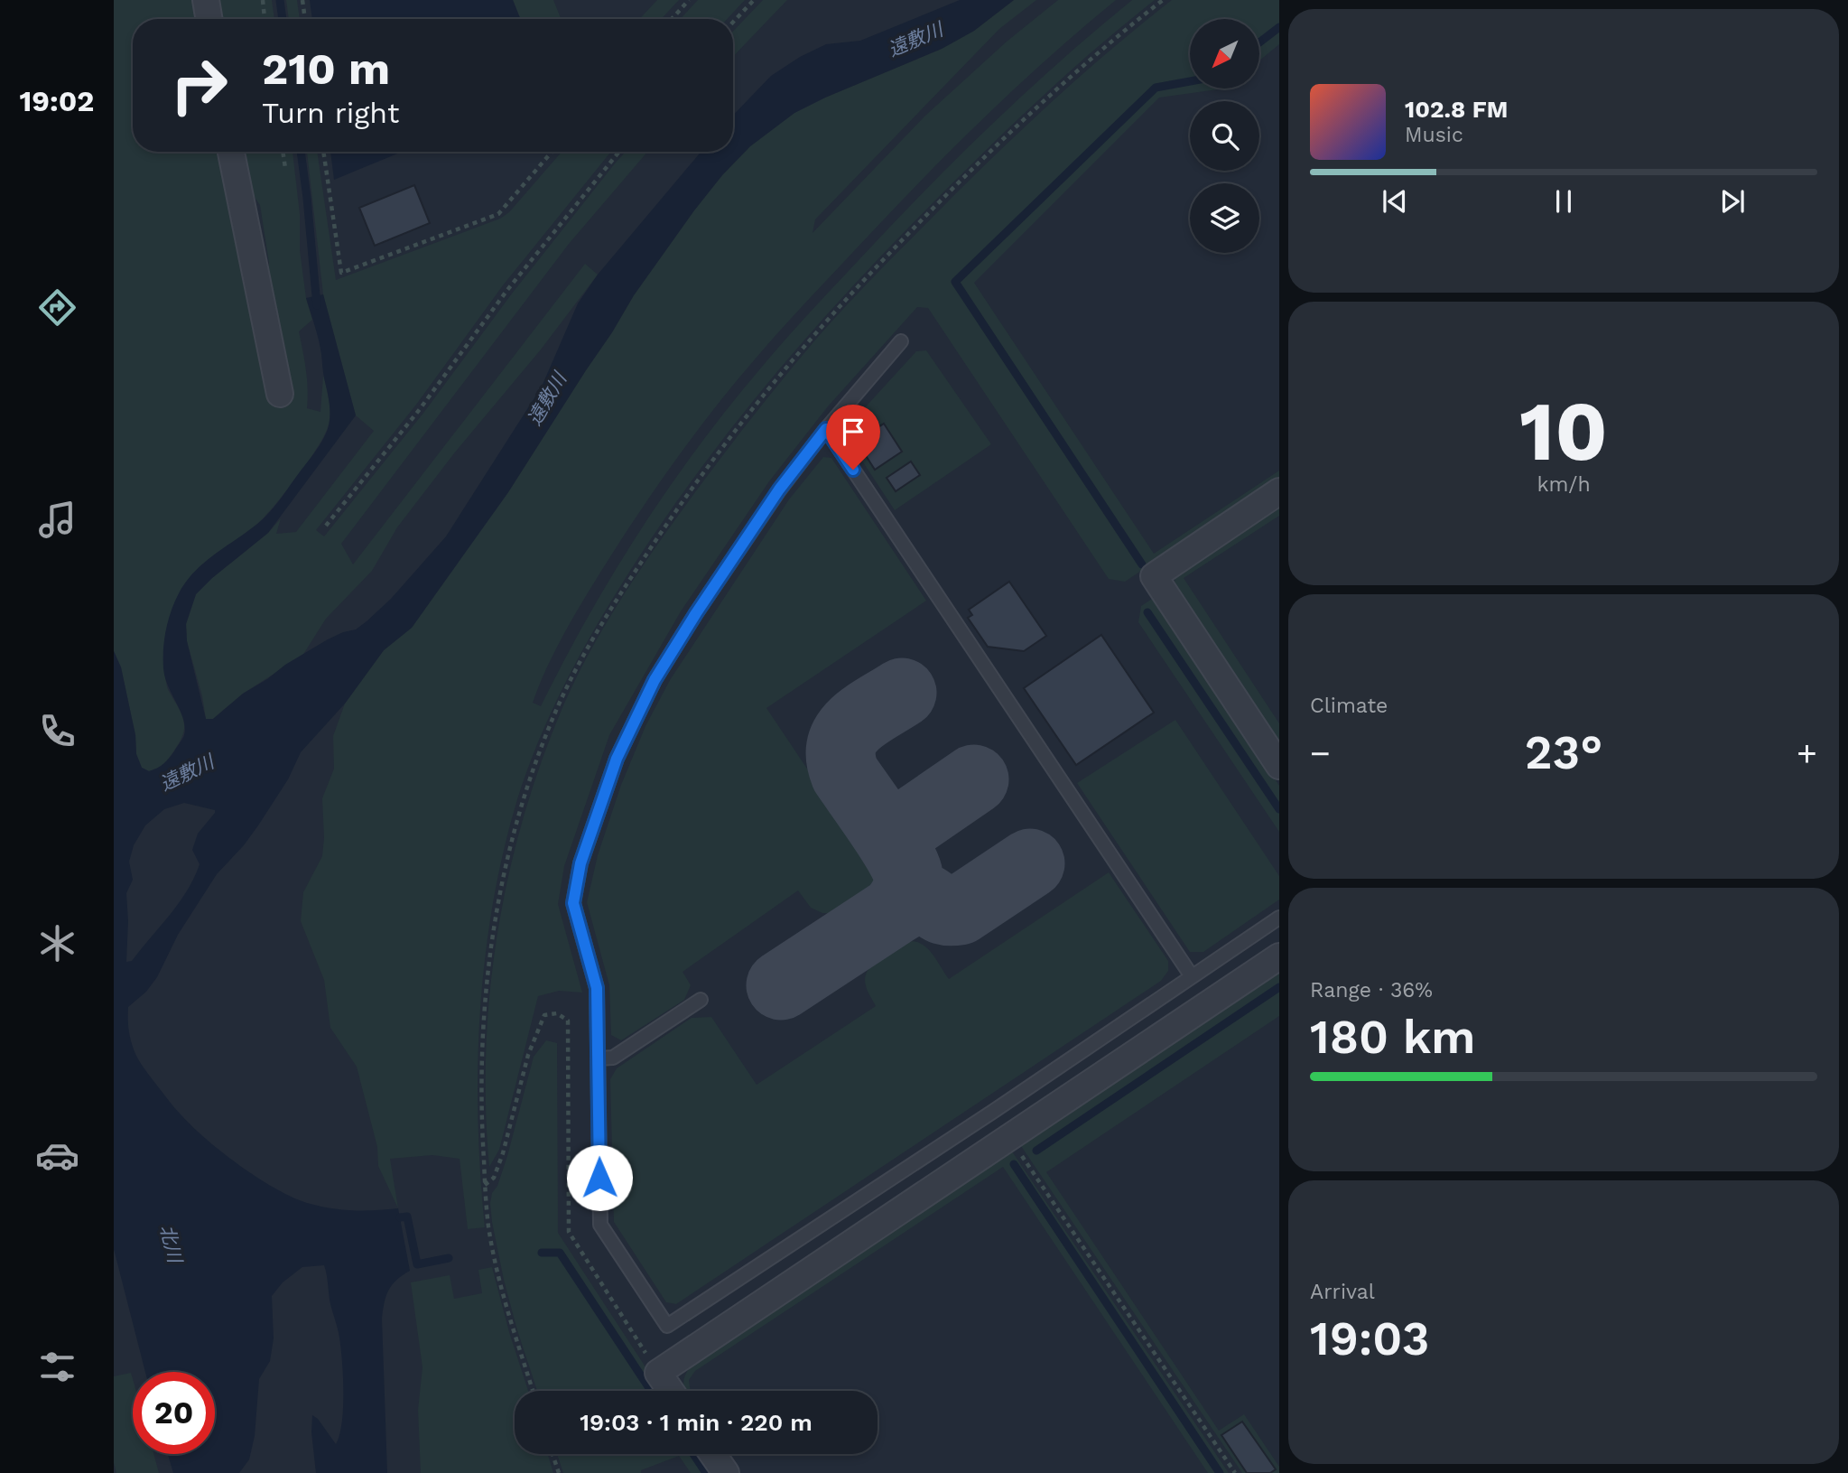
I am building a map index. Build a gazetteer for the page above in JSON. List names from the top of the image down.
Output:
{
  "water": ["遠敷川", "北川"],
  "north": "bottom left",
  "page": {
    "tabs": "19:02",
    "turn": ["210 m", "Turn right"],
    "song": ["102.8 FM", "Music"],
    "tile": [
      ["10", "km/h"],
      "Climate",
      ["Range · 36%", "180 km"],
      ["Arrival", "19:03"]
    ],
    "heat": ["−", "23°", "+"],
    "limit": "20",
    "trip": "19:03 · 1 min · 220 m"
  }
}
